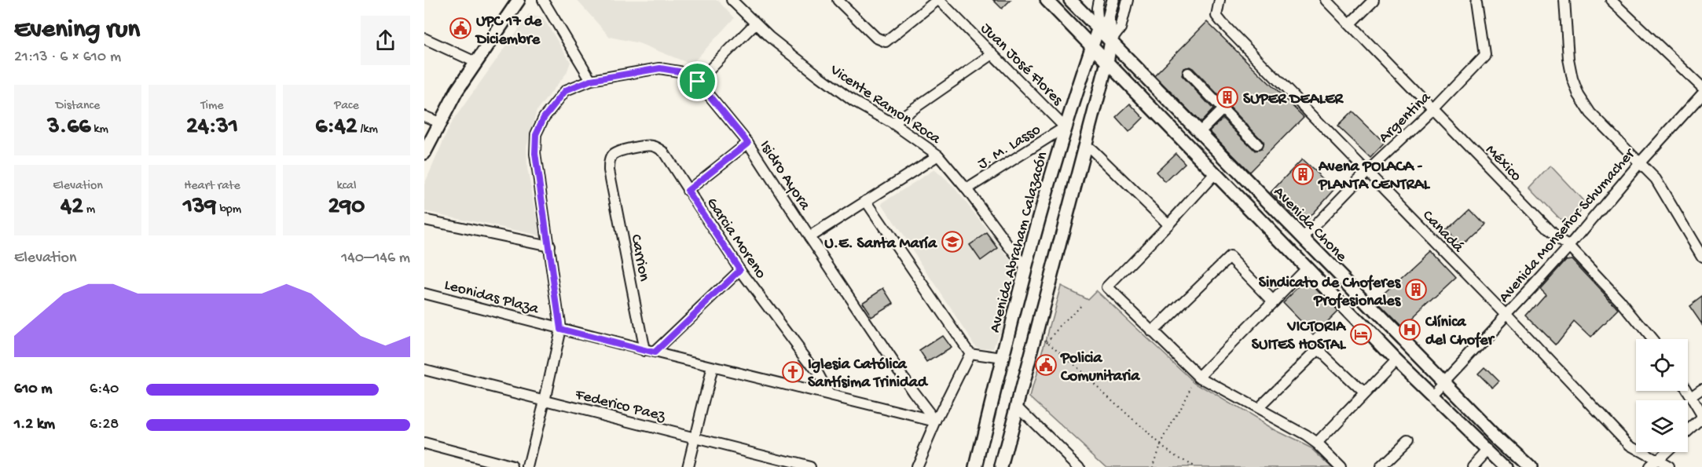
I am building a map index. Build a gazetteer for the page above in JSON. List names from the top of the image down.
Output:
{
  "streets": {
    "main road": ["Avenida Chone", "Avenida Abraham Calazacón"],
    "street": [
      "Juan José Flores",
      "Vicente Ramon Roca",
      "Argentina",
      "J. M. Lasso",
      "México",
      "Isidro Ayora",
      "Avenida Monseñor Schumacher",
      "Canadá",
      "Garcia Moreno",
      "Carrion",
      "Leonidas Plaza",
      "Federico Paez"
    ]
  },
  "crossings": [
    ["Juan José Flores", "J. M. Lasso"],
    ["Juan José Flores", "Avenida Abraham Calazacón"],
    ["Vicente Ramon Roca", "J. M. Lasso"],
    ["Vicente Ramon Roca", "Avenida Abraham Calazacón"],
    ["Argentina", "México"],
    ["Argentina", "Avenida Chone"],
    ["Argentina", "Canadá"],
    ["J. M. Lasso", "Avenida Abraham Calazacón"],
    ["México", "Avenida Monseñor Schumacher"],
    ["Isidro Ayora", "Leonidas Plaza"],
    ["Isidro Ayora", "Federico Paez"],
    ["Avenida Chone", "Avenida Monseñor Schumacher"],
    ["Avenida Chone", "Avenida Abraham Calazacón"],
    ["Avenida Monseñor Schumacher", "Canadá"],
    ["Garcia Moreno", "Carrion"],
    ["Garcia Moreno", "Leonidas Plaza"],
    ["Carrion", "Leonidas Plaza"]
  ],
  "places": {
    "public building": ["UPC 17 de Diciembre", "Policia Comunitaria"],
    "building": ["SUPER DEALER", "Avena POLACA - PLANTA CENTRAL", "Sindicato de Choferes Profesionales"],
    "school or university": ["U.E. Santa María"],
    "hospital": ["Clínica del Chofer"],
    "hotel": ["VICTORIA SUITES HOSTAL"],
    "church": ["Iglesia Católica Santísima Trinidad"]
  },
  "page": {
    "heading": ["Evening run", "21:13 · 6 × 610 m"],
    "stats": [
      ["Distance", "3.66 km"],
      ["Time", "24:31"],
      ["Pace", "6:42 /km"],
      ["Elevation", "42 m"],
      ["Heart rate", "139 bpm"],
      ["kcal", "290"]
    ],
    "chart": ["Elevation", "140–146 m"],
    "list": [
      {
        "name": "610 m",
        "note": "6:40"
      },
      {
        "name": "1.2 km",
        "note": "6:28"
      }
    ]
  }
}
